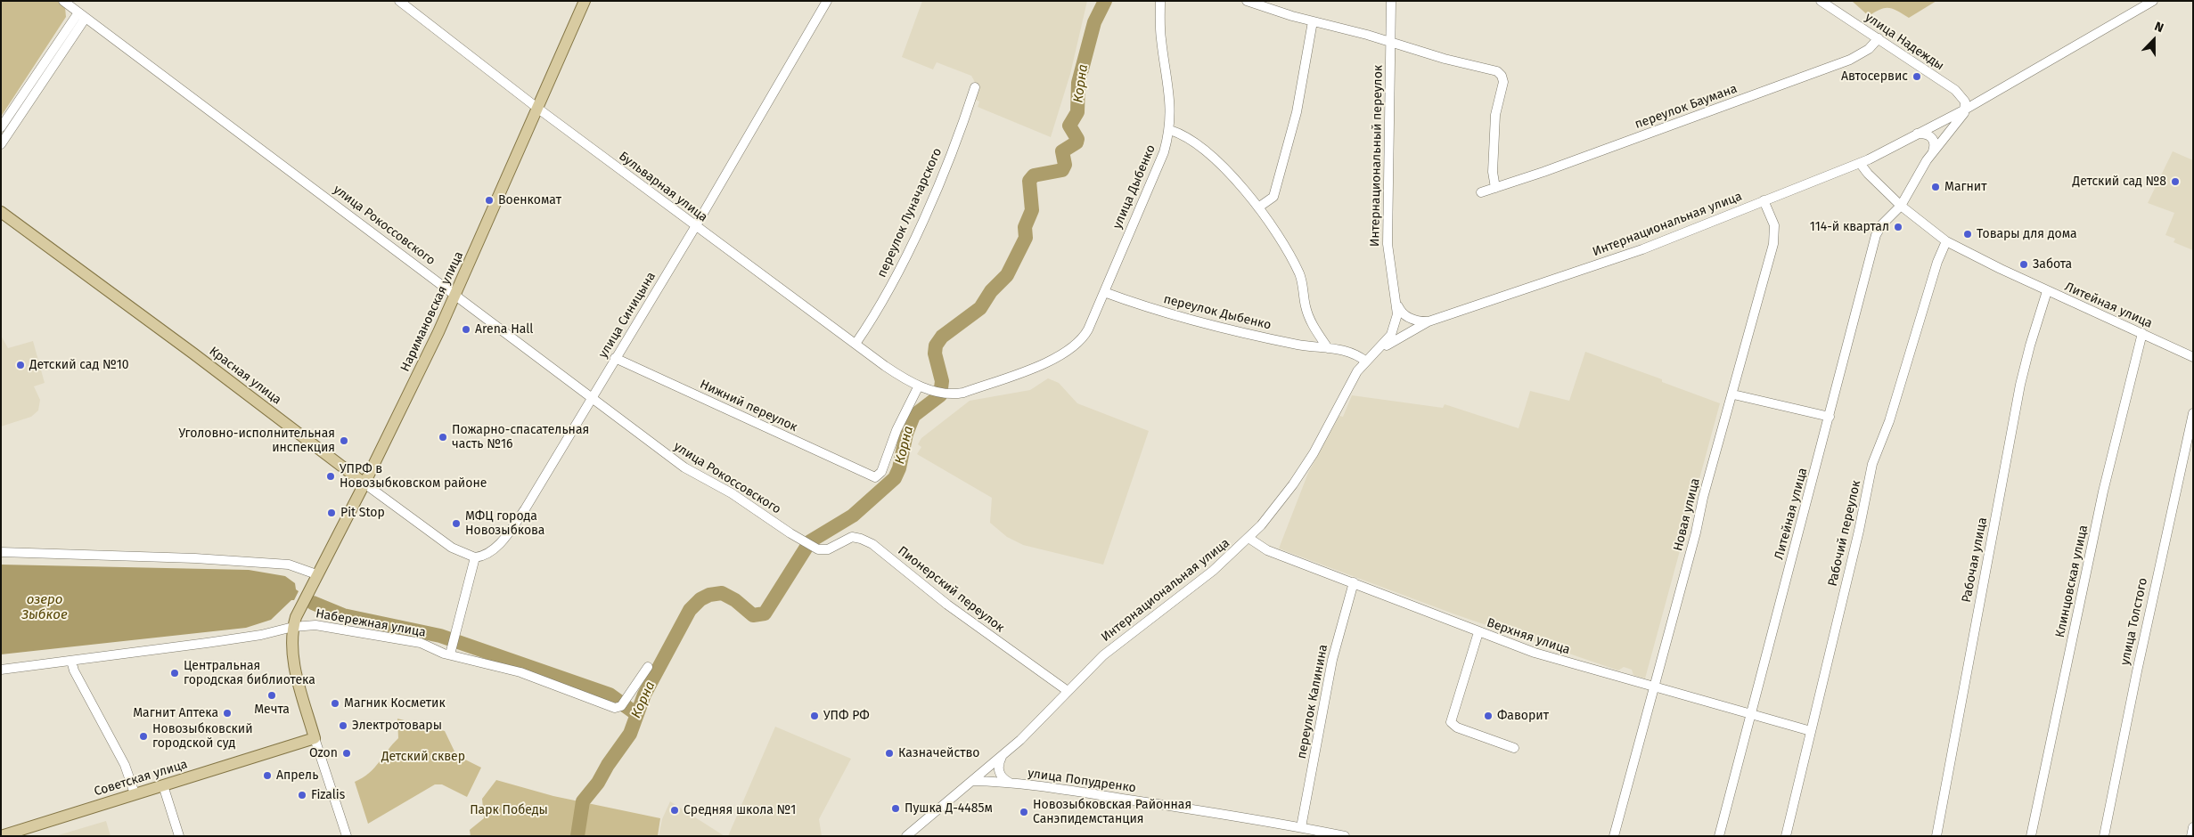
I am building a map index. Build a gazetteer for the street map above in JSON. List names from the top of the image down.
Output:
{
  "streets": {
    "main road": ["Наримановская улица", "Красная улица", "Советская улица"],
    "street": [
      "улица Надежды",
      "переулок Баумана",
      "Интернациональный переулок",
      "Бульварная улица",
      "улица Дыбенко",
      "переулок Луначарского",
      "Интернациональная улица",
      "улица Рокоссовского",
      "Литейная улица",
      "переулок Дыбенко",
      "улица Синицына",
      "Нижний переулок",
      "Новая улица",
      "Рабочий переулок",
      "Рабочая улица",
      "Клинцовская улица",
      "Пионерский переулок",
      "улица Толстого",
      "Набережная улица",
      "Верхняя улица",
      "переулок Калинина",
      "улица Попудренко"
    ]
  },
  "crossings": [
    ["улица Надежды", "переулок Баумана"],
    ["улица Надежды", "Интернациональная улица"],
    ["Интернациональный переулок", "Интернациональная улица"],
    ["Бульварная улица", "улица Дыбенко"],
    ["Бульварная улица", "переулок Луначарского"],
    ["Бульварная улица", "Наримановская улица"],
    ["Бульварная улица", "улица Синицына"],
    ["Бульварная улица", "Нижний переулок"],
    ["улица Дыбенко", "переулок Дыбенко"],
    ["Интернациональная улица", "Литейная улица"],
    ["Интернациональная улица", "переулок Дыбенко"],
    ["Интернациональная улица", "Новая улица"],
    ["Интернациональная улица", "Пионерский переулок"],
    ["Интернациональная улица", "Верхняя улица"],
    ["Интернациональная улица", "улица Попудренко"],
    ["улица Рокоссовского", "Наримановская улица"],
    ["улица Рокоссовского", "улица Синицына"],
    ["улица Рокоссовского", "Пионерский переулок"],
    ["Литейная улица", "Рабочий переулок"],
    ["Литейная улица", "Рабочая улица"],
    ["Литейная улица", "Клинцовская улица"],
    ["Литейная улица", "Верхняя улица"],
    ["Наримановская улица", "Красная улица"],
    ["Наримановская улица", "Набережная улица"],
    ["Наримановская улица", "Советская улица"],
    ["улица Синицына", "Красная улица"],
    ["улица Синицына", "Нижний переулок"],
    ["Новая улица", "Верхняя улица"],
    ["Рабочий переулок", "Верхняя улица"],
    ["Верхняя улица", "переулок Калинина"],
    ["переулок Калинина", "улица Попудренко"]
  ],
  "water": ["Корна", "озеро Зыбкое"],
  "parks": ["Детский сквер", "Парк Победы"],
  "places": [
    "Автосервис",
    "Детский сад №8",
    "Магнит",
    "Военкомат",
    "114-й квартал",
    "Товары для дома",
    "Забота",
    "Arena Hall",
    "Детский сад №10",
    "Пожарно-спасательная часть №16",
    "Уголовно-исполнительная инспекция",
    "УПРФ в Новозыбковском районе",
    "Pit Stop",
    "МФЦ города Новозыбкова",
    "Центральная городская библиотека",
    "Мечта",
    "Магник Косметик",
    "Магнит Аптека",
    "УПФ РФ",
    "Фаворит",
    "Электротовары",
    "Новозыбковский городской суд",
    "Ozon",
    "Казначейство",
    "Апрель",
    "Fizalis",
    "Пушка Д-4485м",
    "Средняя школа №1",
    "Новозыбковская Районная Санэпидемстанция"
  ],
  "north": "top"
}
